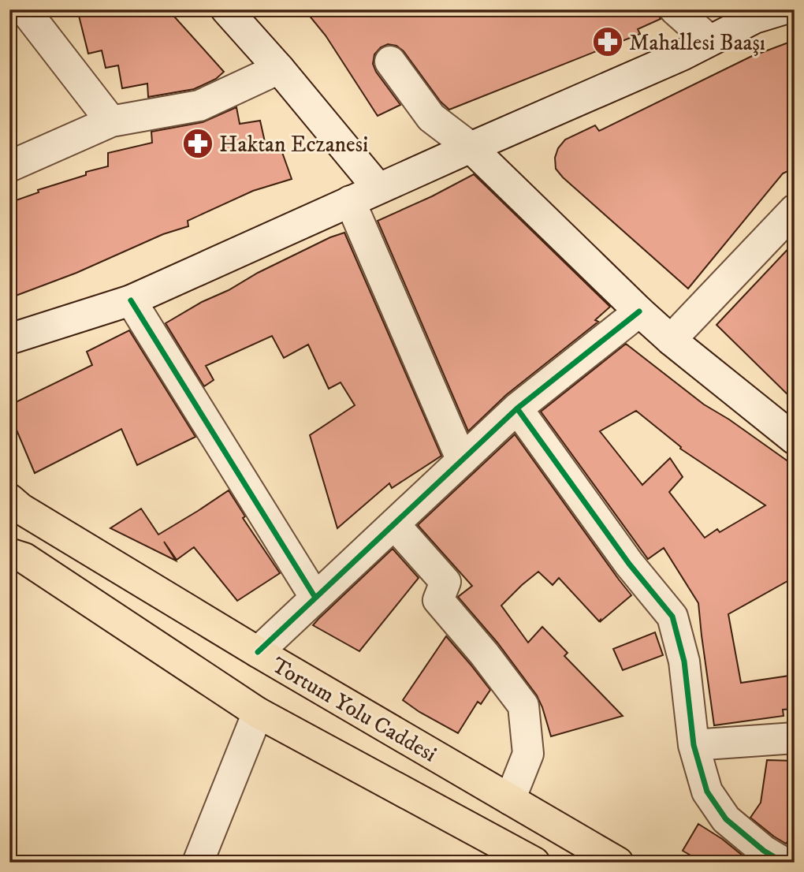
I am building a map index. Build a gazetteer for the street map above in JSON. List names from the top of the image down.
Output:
{
  "streets": {
    "highway": ["Tortum Yolu Caddesi"]
  },
  "places": {
    "pharmacy": ["Mahallesi Baaşı", "Haktan Eczanesi"]
  }
}
